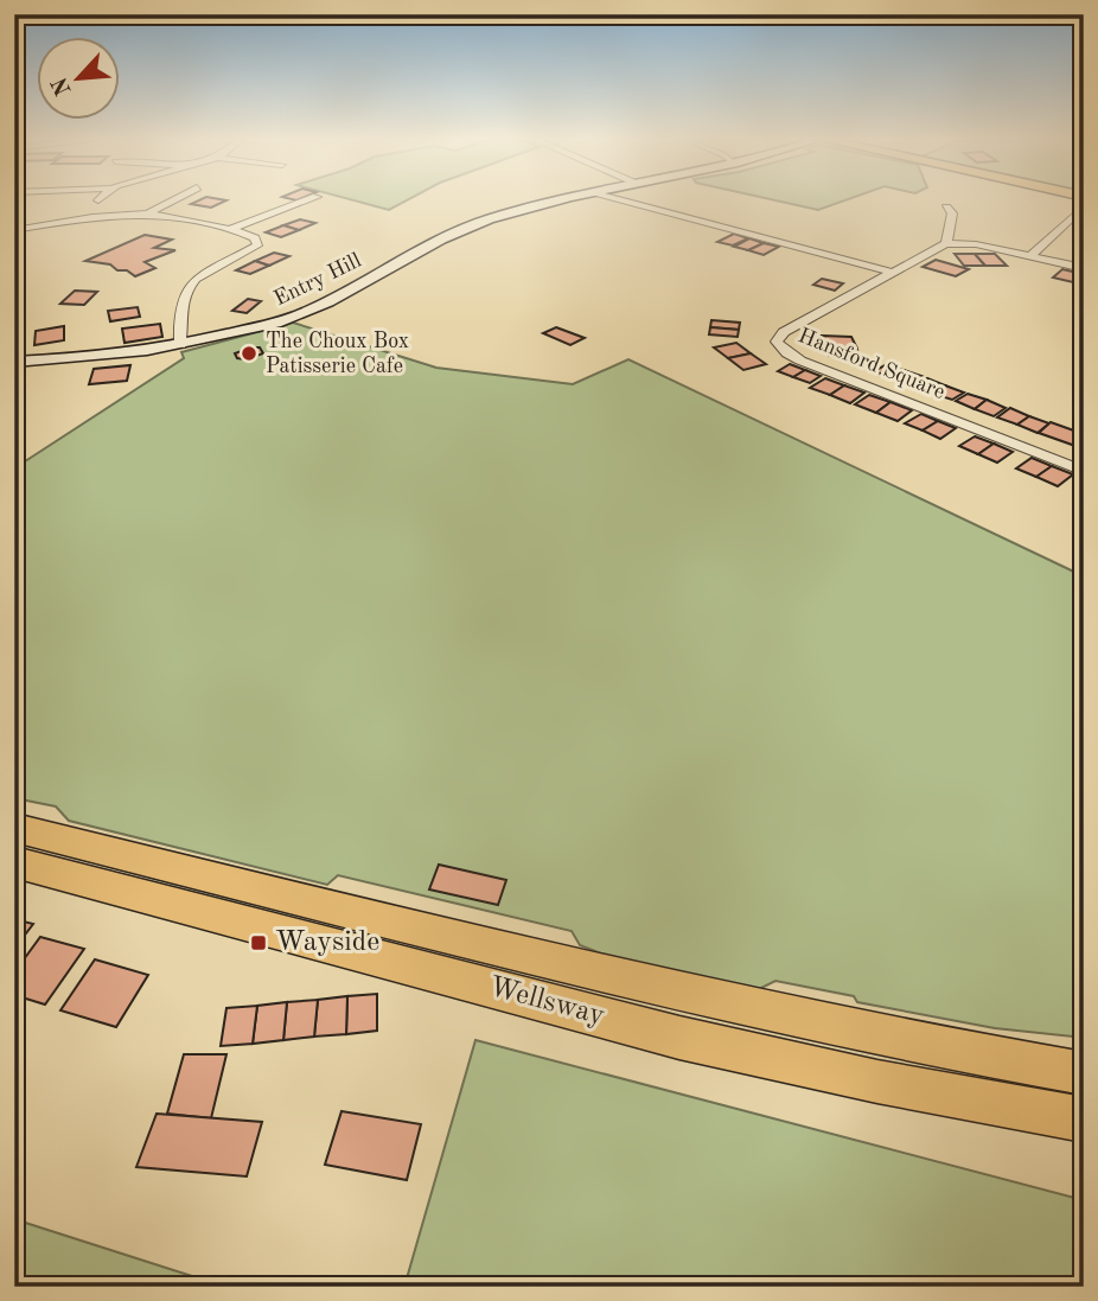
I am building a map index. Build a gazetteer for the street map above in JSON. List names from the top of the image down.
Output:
{
  "streets": {
    "main road": ["Wellsway"],
    "street": ["Entry Hill", "Hansford Square"]
  },
  "places": {
    "other": ["The Choux Box Patisserie Cafe"],
    "transit": ["Wayside"]
  },
  "north": "bottom left"
}
